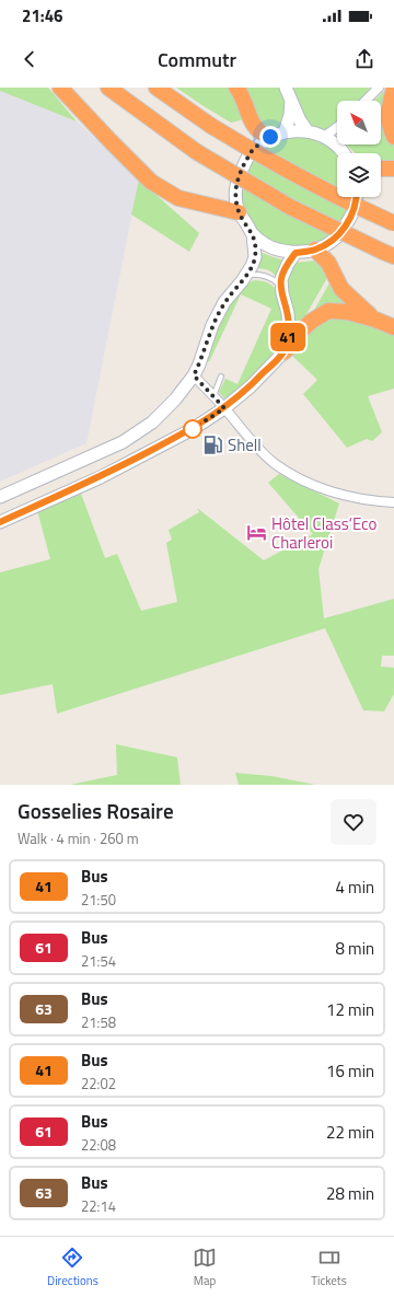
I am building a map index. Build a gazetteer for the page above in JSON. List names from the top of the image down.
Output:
{
  "places": {
    "fuel station": ["Shell"],
    "hotel": ["Hôtel Class‘Eco Charleroi"]
  },
  "lines": ["bus line 41"],
  "north": "top left",
  "page": {
    "status": "21:46",
    "header": "Commutr",
    "on_map": "41",
    "heading": ["Gosselies Rosaire", "Walk · 4 min · 260 m"],
    "list": [
      {
        "mark": "41",
        "name": "Bus",
        "note": "21:50",
        "value": "4 min"
      },
      {
        "mark": "61",
        "name": "Bus",
        "note": "21:54",
        "value": "8 min"
      },
      {
        "mark": "63",
        "name": "Bus",
        "note": "21:58",
        "value": "12 min"
      },
      {
        "mark": "41",
        "name": "Bus",
        "note": "22:02",
        "value": "16 min"
      },
      {
        "mark": "61",
        "name": "Bus",
        "note": "22:08",
        "value": "22 min"
      },
      {
        "mark": "63",
        "name": "Bus",
        "note": "22:14",
        "value": "28 min"
      }
    ],
    "tabs": ["Directions", "Map", "Tickets"]
  }
}
